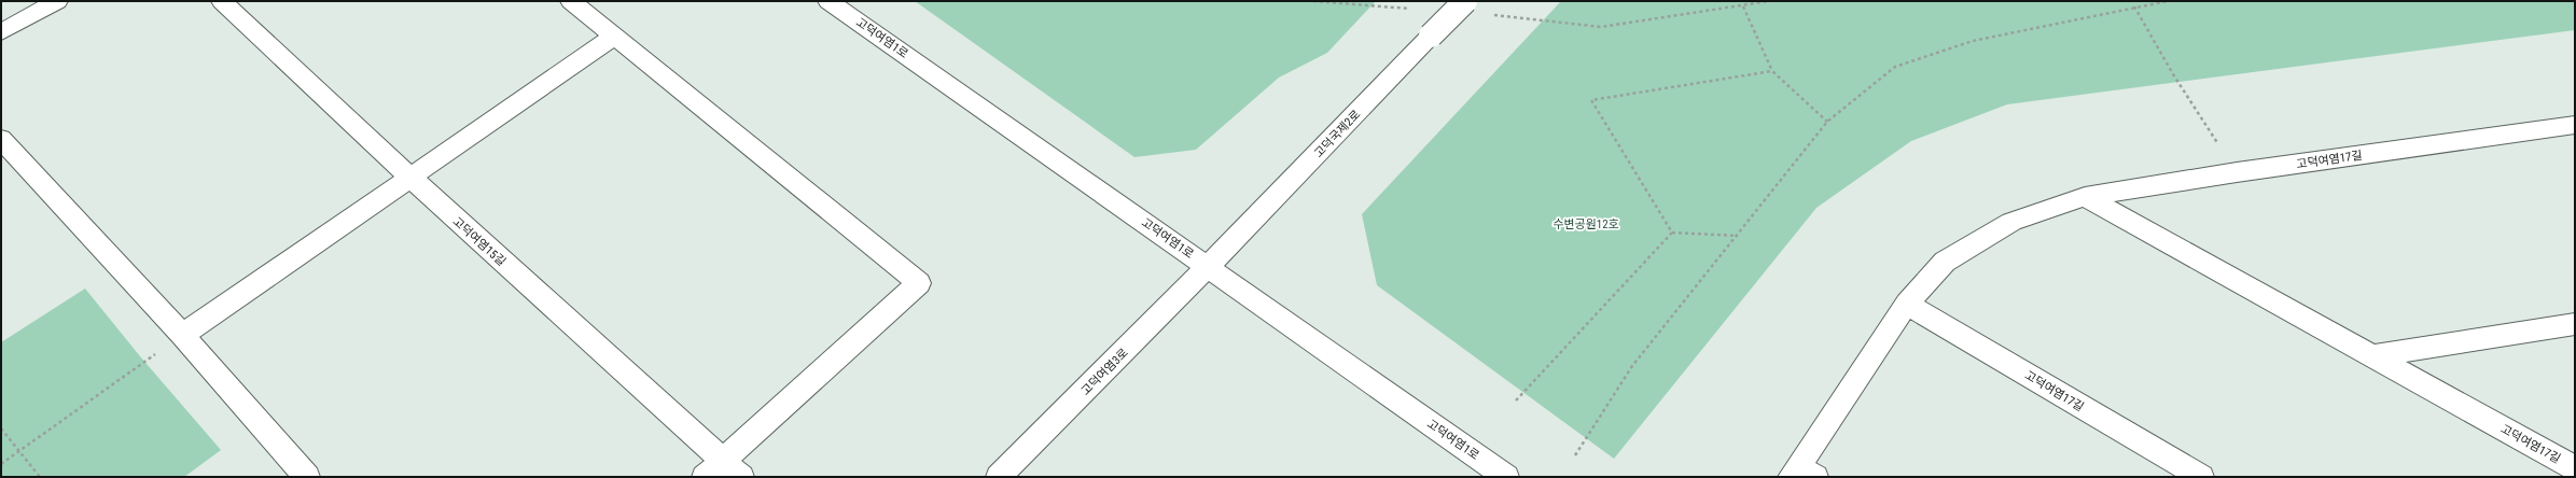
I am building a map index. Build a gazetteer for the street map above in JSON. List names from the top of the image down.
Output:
{
  "streets": {
    "street": [
      "고덕여염1로",
      "고덕국제2로",
      "고덕여염17길",
      "고덕여염15길",
      "고덕여염3로"
    ]
  },
  "crossings": [
    ["고덕여염1로", "고덕국제2로"],
    ["고덕여염1로", "고덕여염3로"],
    ["고덕국제2로", "고덕여염3로"]
  ],
  "parks": ["수변공원12호"]
}
